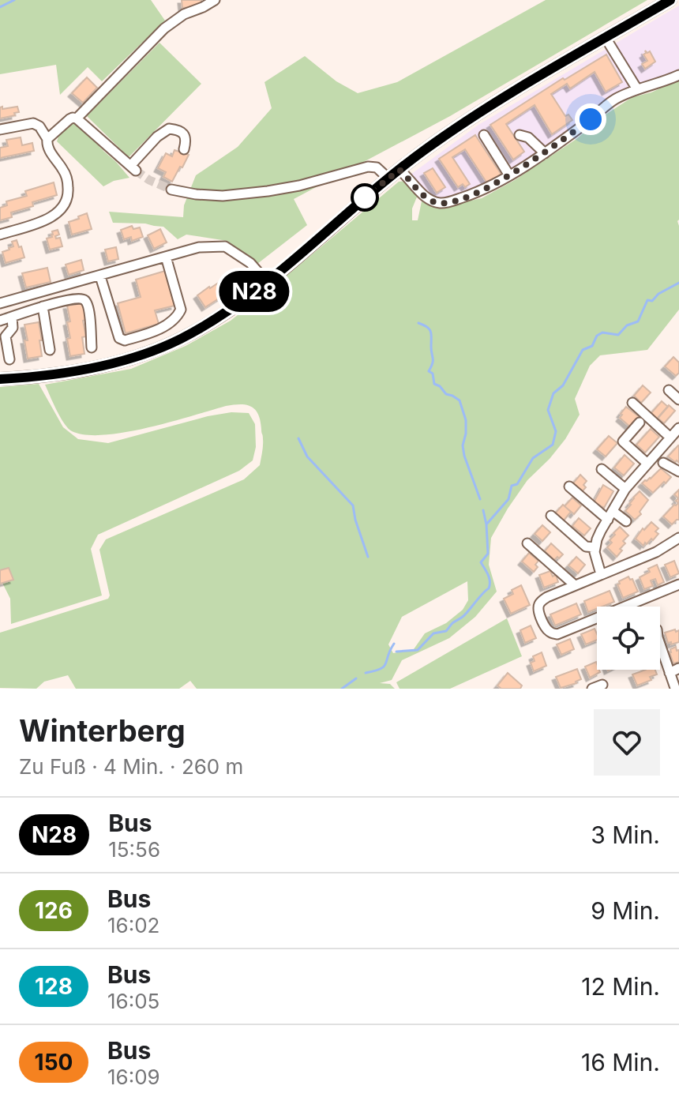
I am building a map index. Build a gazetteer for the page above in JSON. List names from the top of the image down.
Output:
{
  "lines": ["bus line N28"],
  "page": {
    "on_map": "N28",
    "heading": ["Winterberg", "Zu Fuß · 4 Min. · 260 m"],
    "list": [
      {
        "mark": "N28",
        "name": "Bus",
        "note": "15:56",
        "value": "3 Min."
      },
      {
        "mark": "126",
        "name": "Bus",
        "note": "16:02",
        "value": "9 Min."
      },
      {
        "mark": "128",
        "name": "Bus",
        "note": "16:05",
        "value": "12 Min."
      },
      {
        "mark": "150",
        "name": "Bus",
        "note": "16:09",
        "value": "16 Min."
      }
    ]
  }
}
